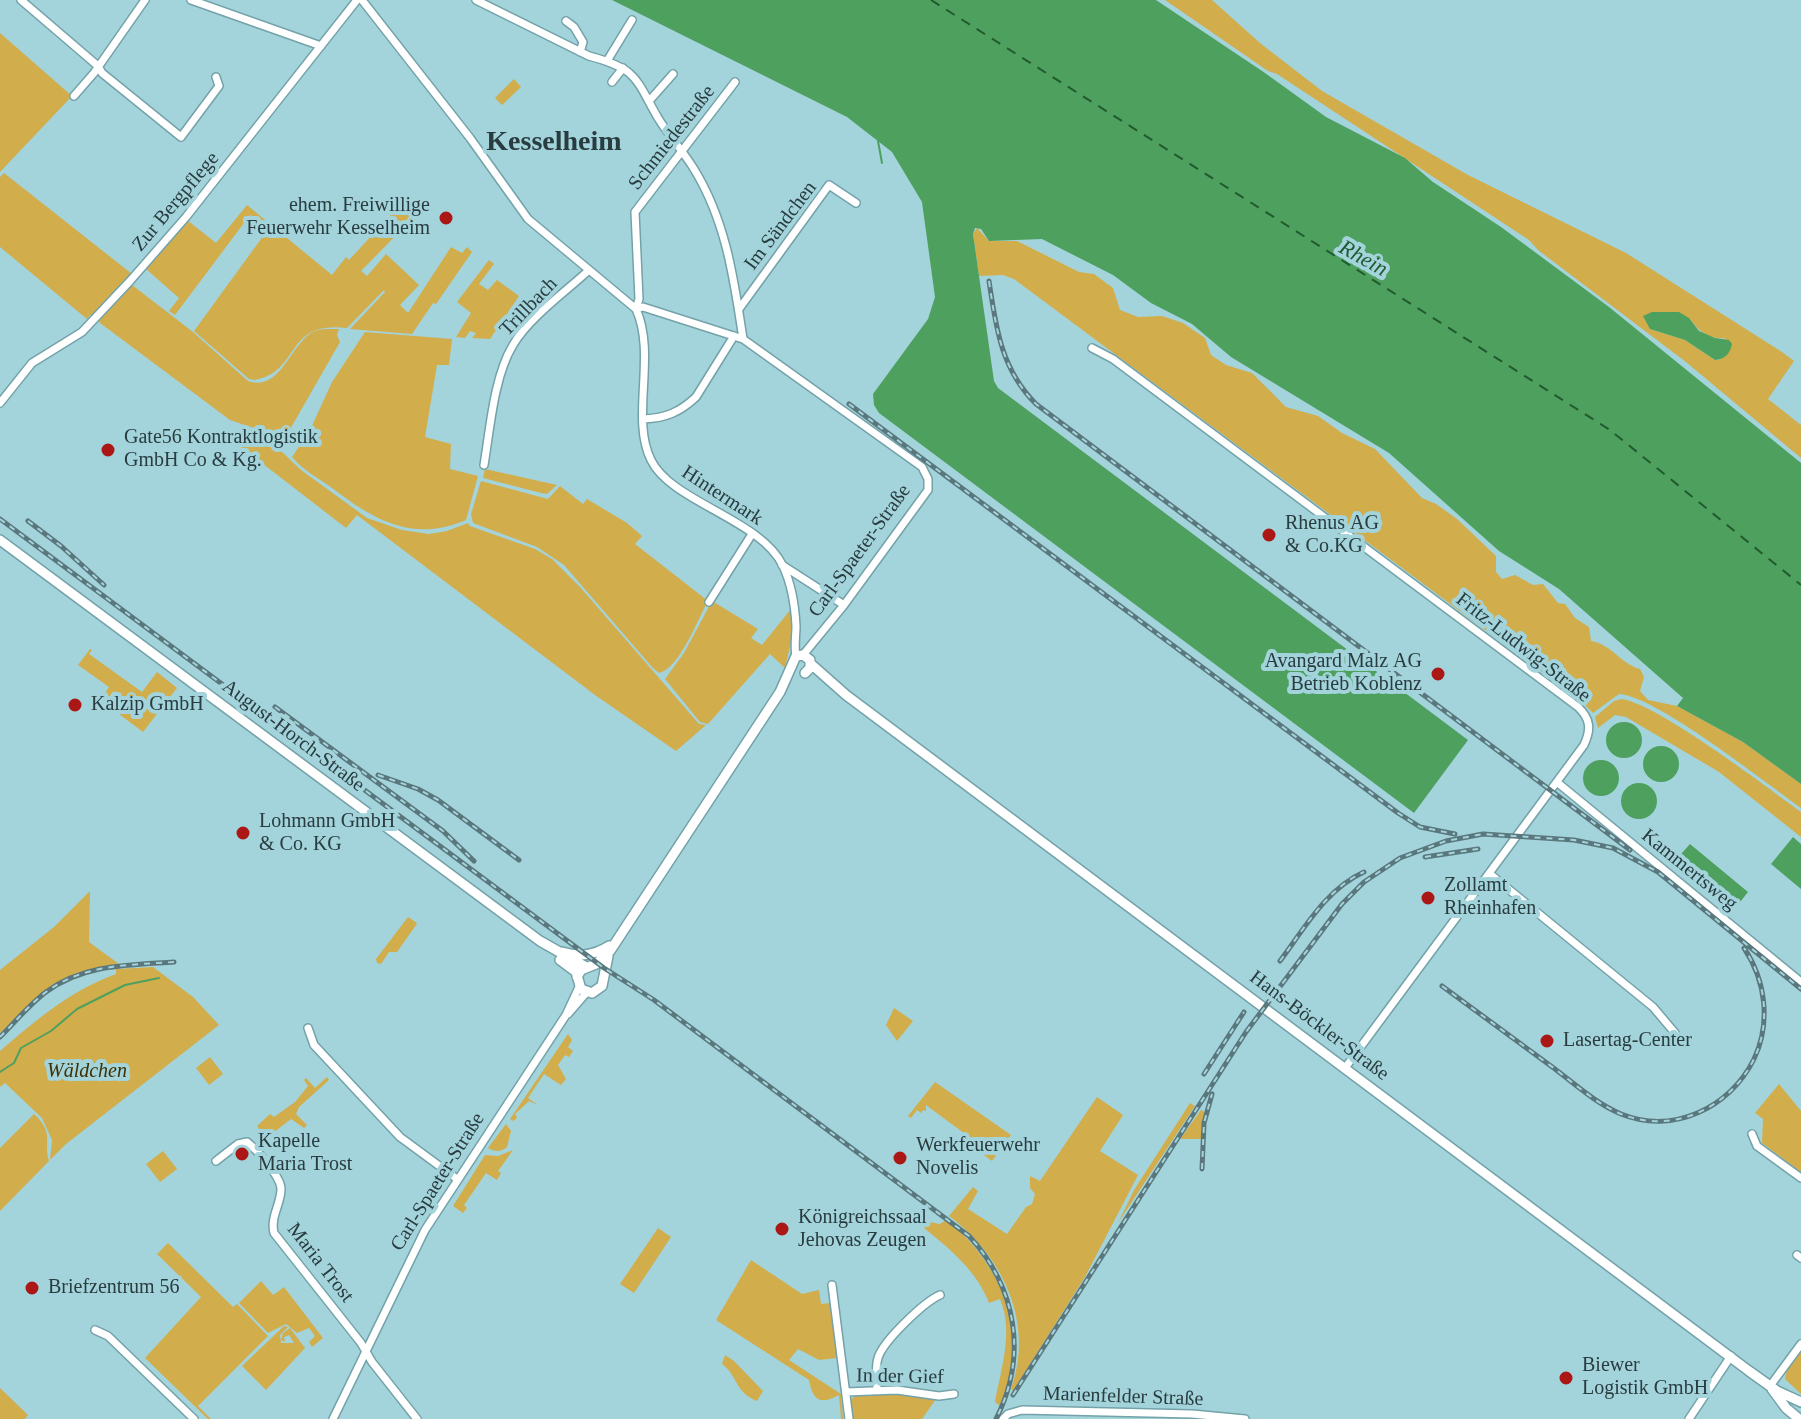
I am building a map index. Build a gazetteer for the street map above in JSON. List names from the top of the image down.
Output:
{
  "streets": {
    "main road": ["Carl-Spaeter-Straße", "August-Horch-Straße", "Hans-Böckler-Straße"],
    "street": [
      "Schmiedestraße",
      "Zur Bergpflege",
      "Im Sändchen",
      "Trillbach",
      "Hintermark",
      "Fritz-Ludwig-Straße",
      "Kammertsweg",
      "Maria Trost",
      "In der Gief",
      "Marienfelder Straße"
    ]
  },
  "crossings": [
    ["Schmiedestraße", "Hintermark"],
    ["Hintermark", "Carl-Spaeter-Straße"],
    ["Hintermark", "Hans-Böckler-Straße"],
    ["Carl-Spaeter-Straße", "August-Horch-Straße"],
    ["Carl-Spaeter-Straße", "Hans-Böckler-Straße"],
    ["Carl-Spaeter-Straße", "Maria Trost"],
    ["Fritz-Ludwig-Straße", "Kammertsweg"],
    ["Fritz-Ludwig-Straße", "Hans-Böckler-Straße"]
  ],
  "districts": ["Kesselheim"],
  "water": ["Rhein"],
  "parks": ["Wäldchen"],
  "places": [
    "ehem. Freiwillige Feuerwehr Kesselheim",
    "Gate56 Kontraktlogistik GmbH Co & Kg.",
    "Rhenus AG & Co.KG",
    "Avangard Malz AG Betrieb Koblenz",
    "Kalzip GmbH",
    "Lohmann GmbH & Co. KG",
    "Zollamt Rheinhafen",
    "Lasertag-Center",
    "Kapelle Maria Trost",
    "Werkfeuerwehr Novelis",
    "Königreichssaal Jehovas Zeugen",
    "Briefzentrum 56",
    "Biewer Logistik GmbH"
  ]
}
